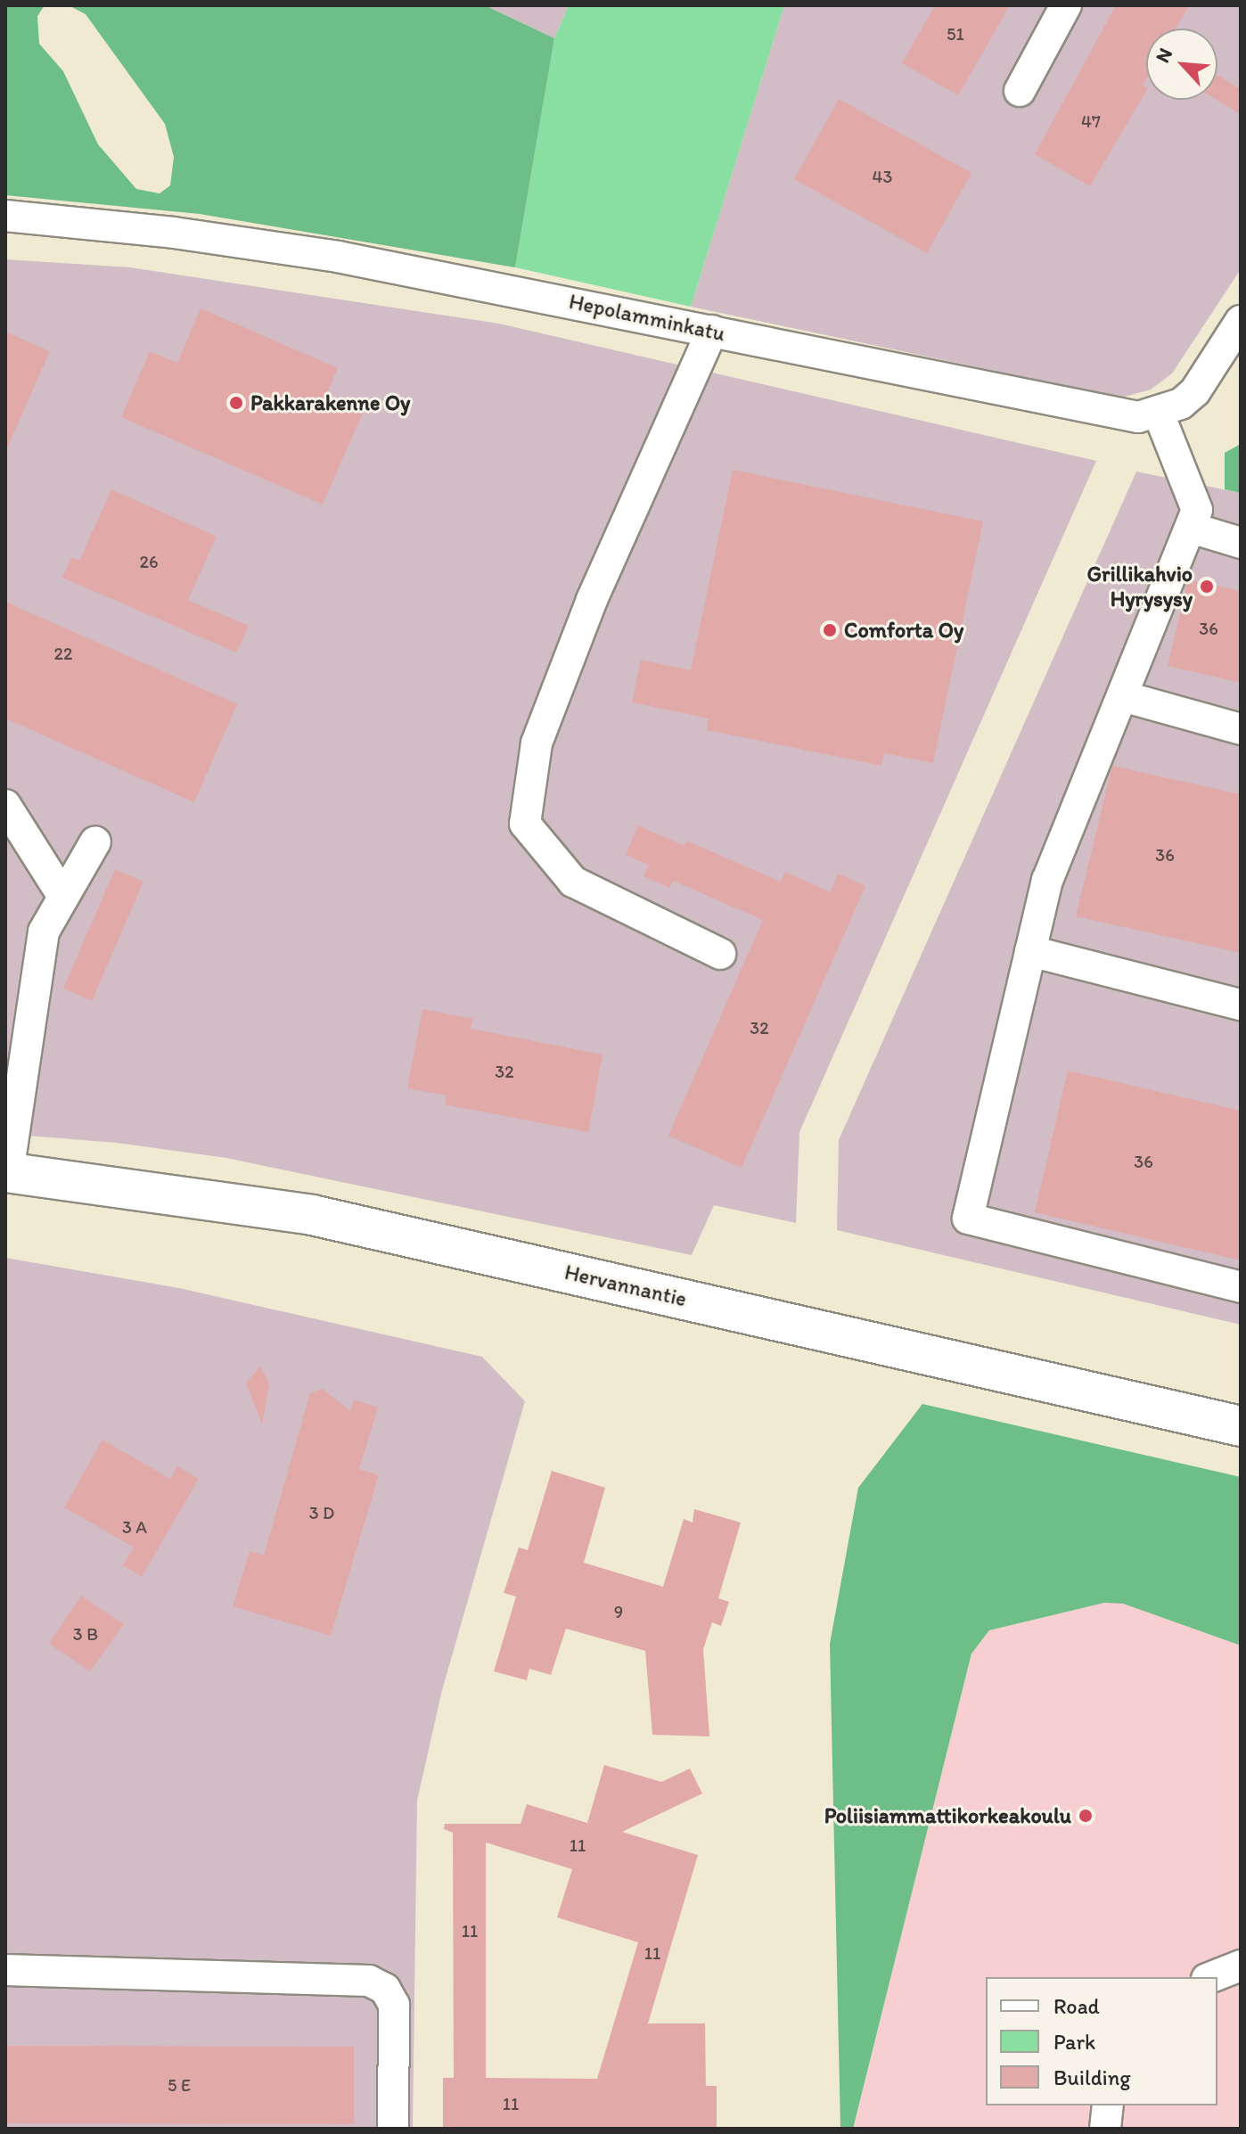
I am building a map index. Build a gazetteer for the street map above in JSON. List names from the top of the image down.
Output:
{
  "streets": {
    "main road": ["Hervannantie"],
    "street": ["Hepolamminkatu"]
  },
  "places": [
    "Pakkarakenne Oy",
    "Grillikahvio Hyrysysy",
    "Comforta Oy",
    "Poliisiammattikorkeakoulu"
  ],
  "house_numbers": [
    "51",
    "47",
    "43",
    "26",
    "36",
    "22",
    "36",
    "32",
    "32",
    "36",
    "3 D",
    "3 A",
    "9",
    "3 B",
    "11",
    "11",
    "11",
    "5 E",
    "11"
  ],
  "legend": ["Road", "Park", "Building"],
  "north": "top left"
}
